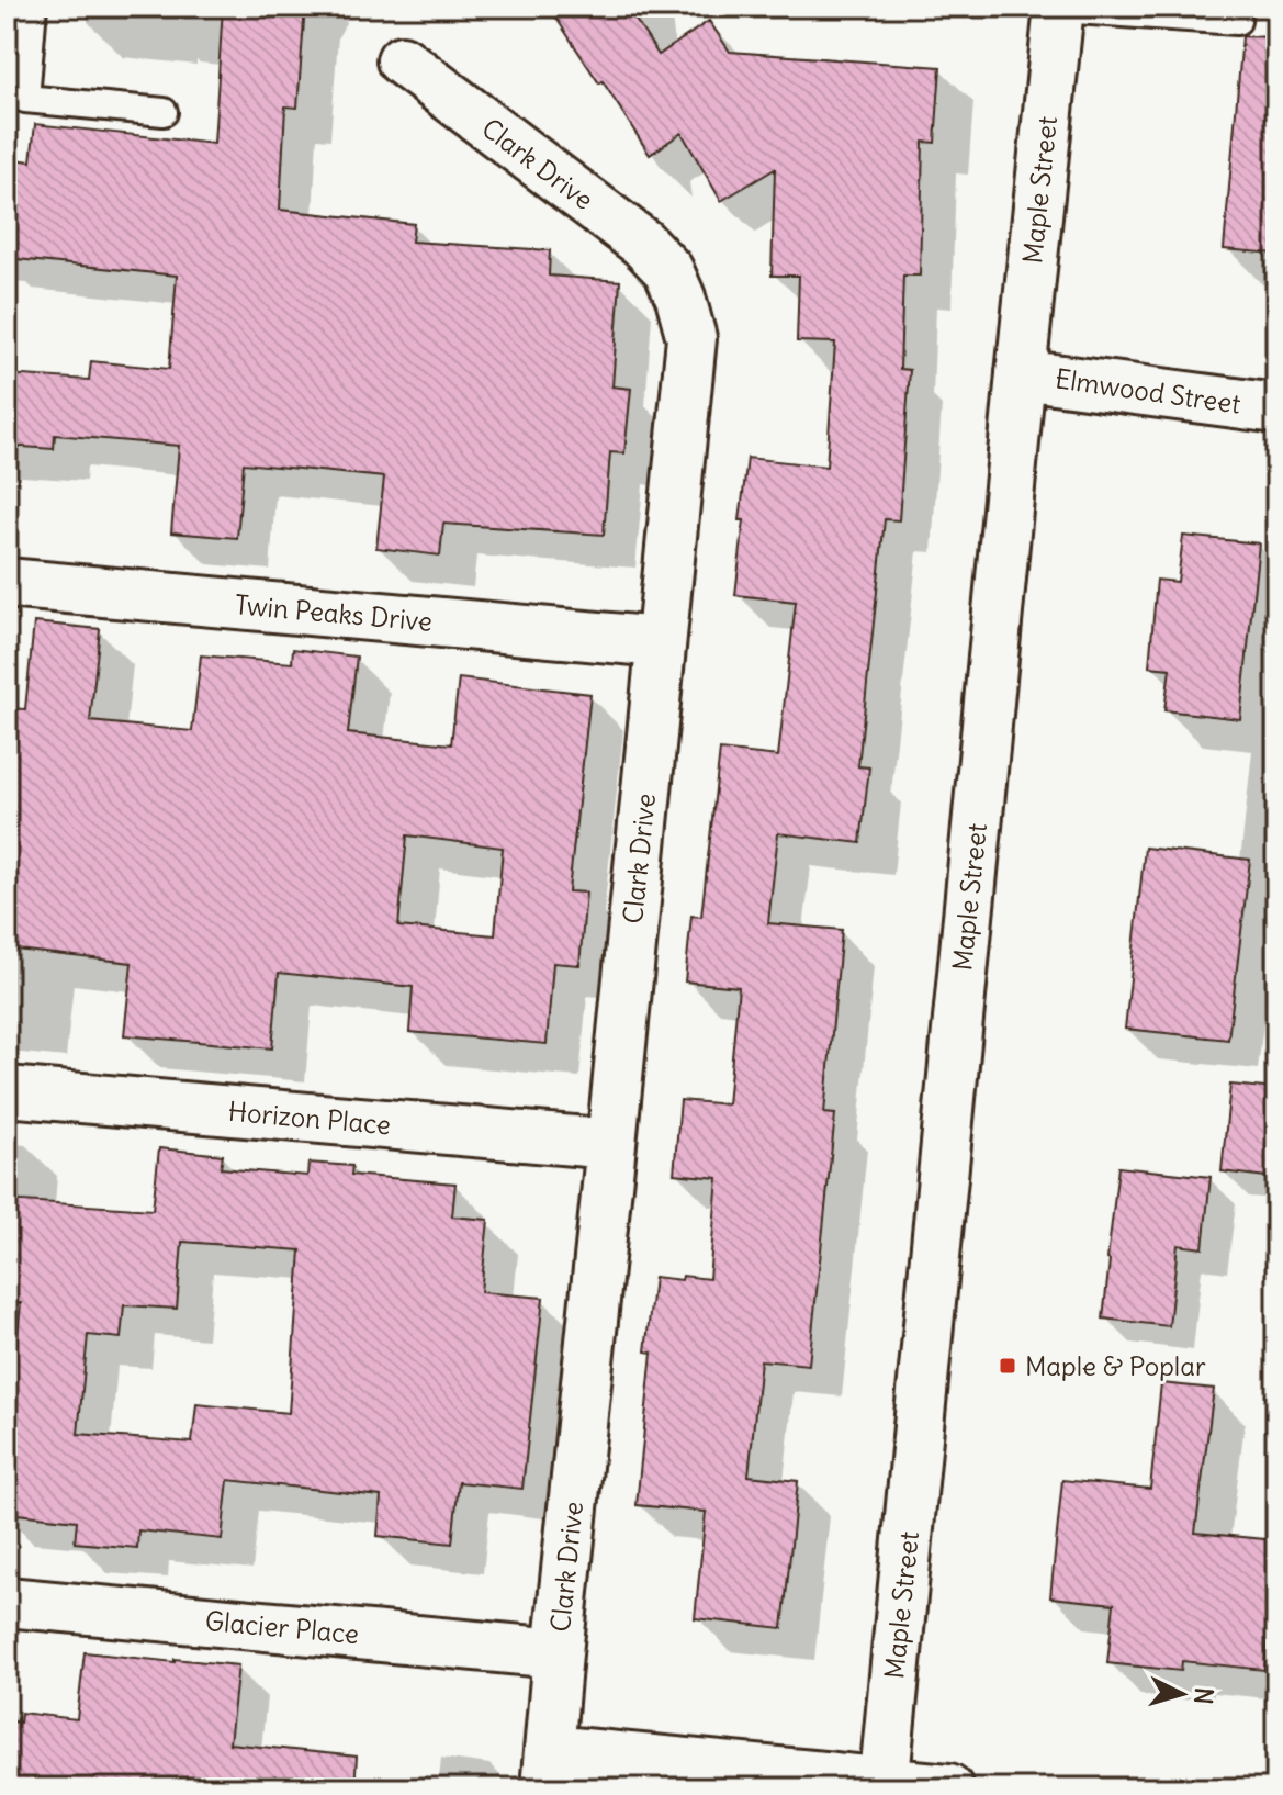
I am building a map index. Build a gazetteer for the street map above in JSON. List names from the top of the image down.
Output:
{
  "streets": {
    "street": [
      "Clark Drive",
      "Maple Street",
      "Elmwood Street",
      "Twin Peaks Drive",
      "Horizon Place",
      "Glacier Place"
    ]
  },
  "crossings": [
    ["Clark Drive", "Twin Peaks Drive"],
    ["Clark Drive", "Horizon Place"],
    ["Clark Drive", "Glacier Place"],
    ["Maple Street", "Elmwood Street"]
  ],
  "places": {
    "transit": ["Maple & Poplar"]
  },
  "north": "right"
}
